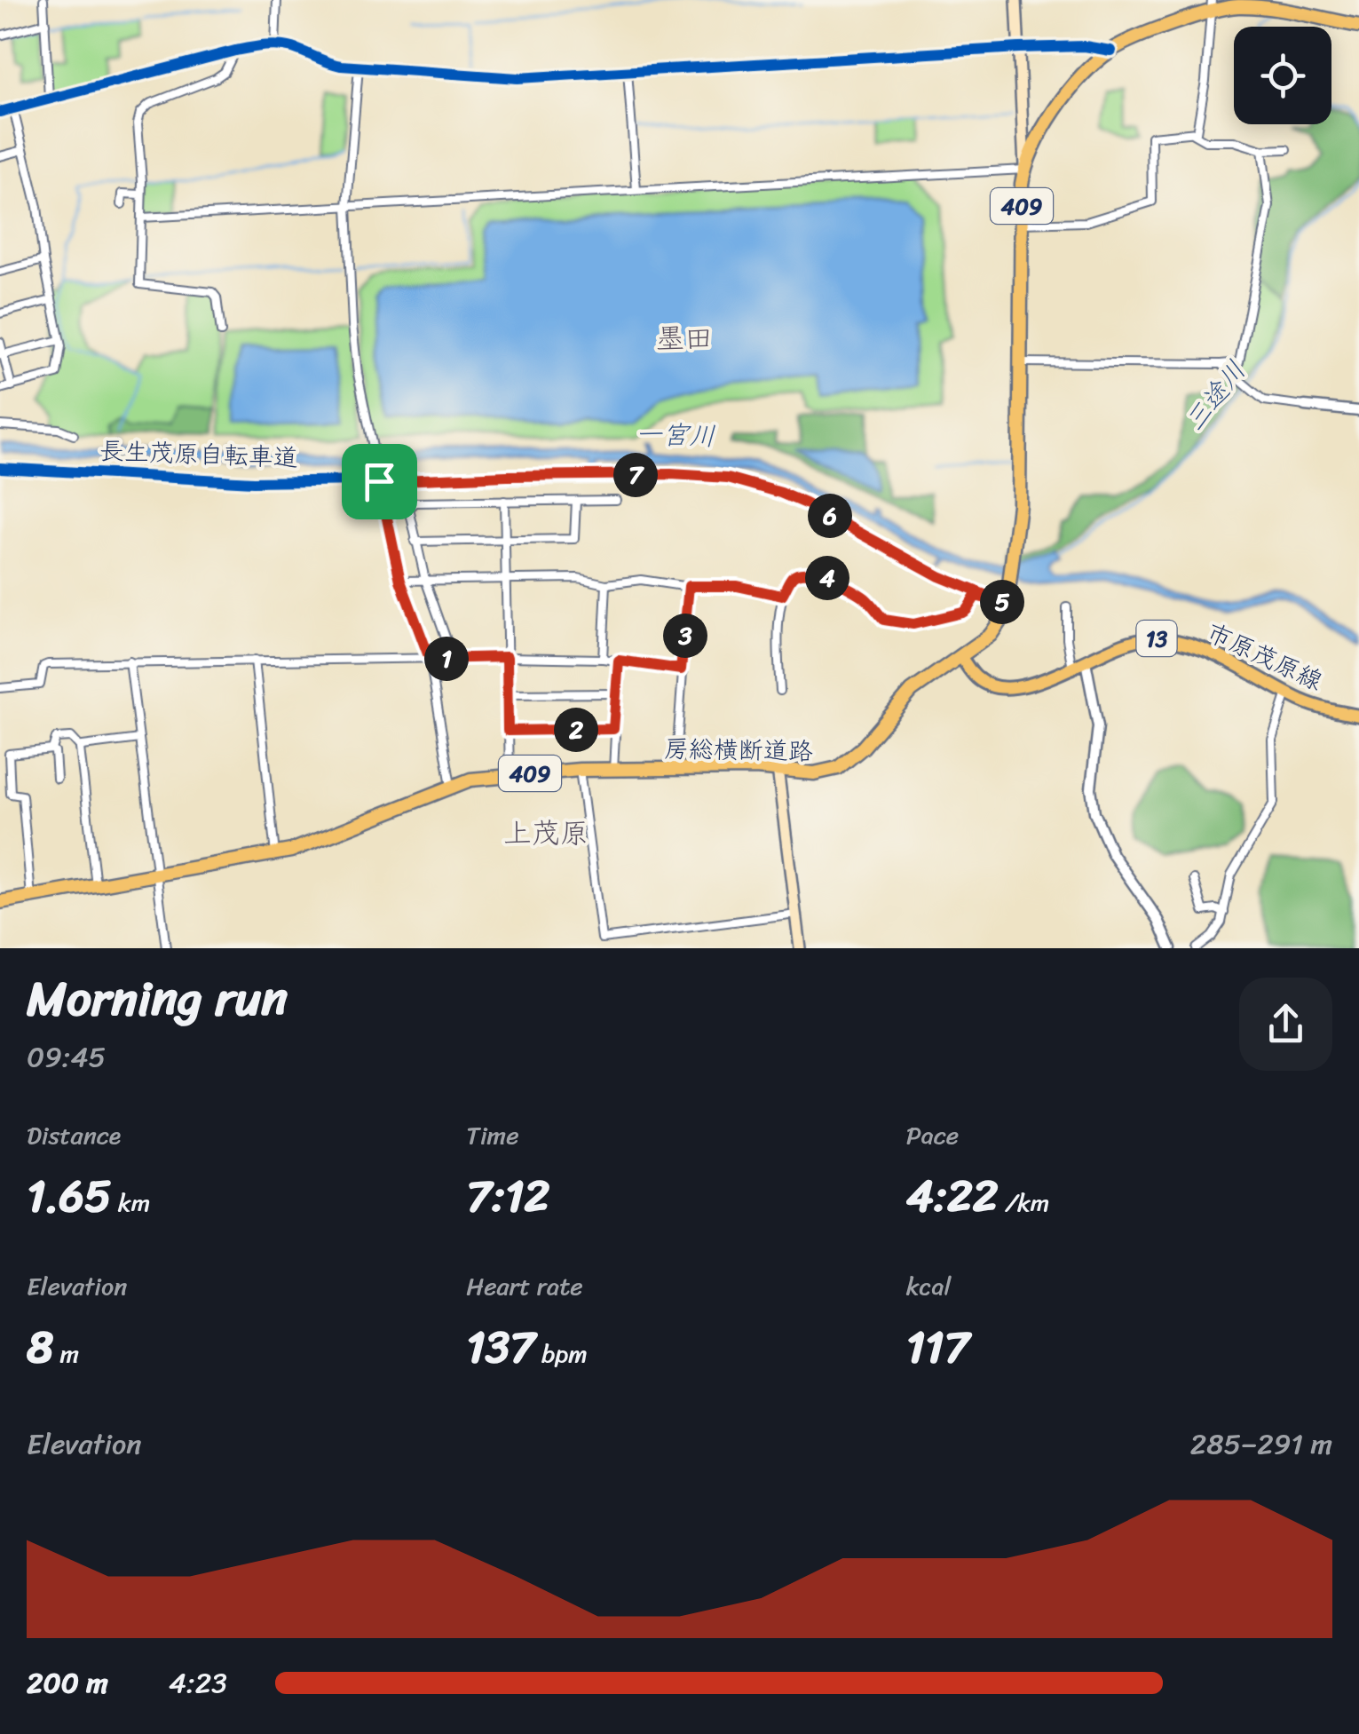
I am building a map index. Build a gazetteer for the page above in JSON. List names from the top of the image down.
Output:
{
  "streets": {
    "highway": ["409", "房総横断道路"],
    "main road": ["13", "市原茂原線"],
    "cycle path": ["長生茂原自転車道"]
  },
  "crossings": [
    ["市原茂原線", "房総横断道路"]
  ],
  "districts": ["墨田", "上茂原"],
  "water": ["三途川", "一宮川"],
  "page": {
    "pins": [
      "7",
      "6",
      "4",
      "5",
      "3",
      "1",
      "2"
    ],
    "heading": ["Morning run", "09:45"],
    "stats": [
      ["Distance", "1.65 km"],
      ["Time", "7:12"],
      ["Pace", "4:22 /km"],
      ["Elevation", "8 m"],
      ["Heart rate", "137 bpm"],
      ["kcal", "117"]
    ],
    "chart": ["Elevation", "285–291 m"],
    "list": [
      {
        "name": "200 m",
        "note": "4:23"
      }
    ]
  }
}
